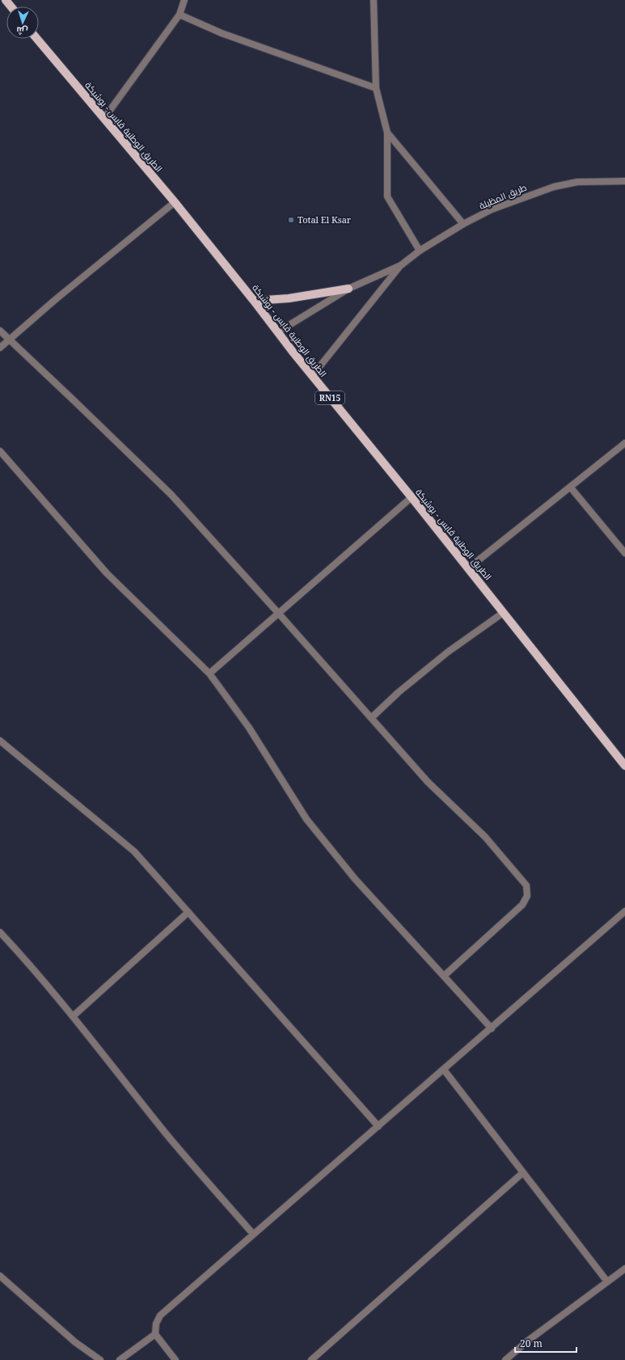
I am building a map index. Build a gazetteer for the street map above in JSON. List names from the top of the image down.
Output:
{
  "streets": {
    "main road": ["الطريق الوطنية قابس - بوشبكة", "RN15"],
    "street": ["طريق المظيلة"]
  },
  "crossings": [
    ["الطريق الوطنية قابس - بوشبكة", "طريق المظيلة"]
  ],
  "places": ["Total El Ksar"],
  "scale_bar": "20 m",
  "north": "bottom"
}
